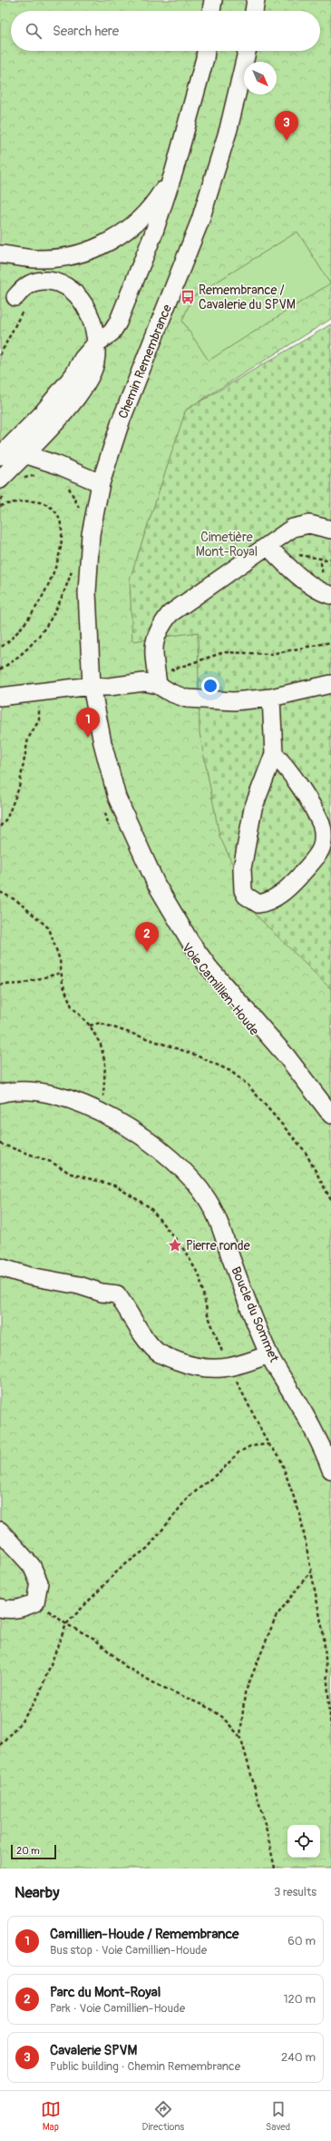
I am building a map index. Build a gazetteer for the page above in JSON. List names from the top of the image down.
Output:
{
  "streets": {
    "street": ["Chemin Remembrance", "Voie Camillien-Houde", "Boucle du Sommet"]
  },
  "crossings": [
    ["Chemin Remembrance", "Voie Camillien-Houde"]
  ],
  "parks": ["Cimetière Mont-Royal"],
  "places": {
    "bus stop": ["Remembrance / Cavalerie du SPVM"],
    "place": ["Pierre ronde"]
  },
  "scale_bar": "20 m",
  "north": "bottom right",
  "page": {
    "search": "Search here",
    "pins": ["3", "1", "2"],
    "scale": "20 m",
    "heading": ["Nearby", "3 results"],
    "list": [
      {
        "mark": "1",
        "name": "Camillien-Houde / Remembrance",
        "note": "Bus stop · Voie Camillien-Houde",
        "value": "60 m"
      },
      {
        "mark": "2",
        "name": "Parc du Mont-Royal",
        "note": "Park · Voie Camillien-Houde",
        "value": "120 m"
      },
      {
        "mark": "3",
        "name": "Cavalerie SPVM",
        "note": "Public building · Chemin Remembrance",
        "value": "240 m"
      }
    ],
    "nav": ["Map", "Directions", "Saved"]
  }
}
